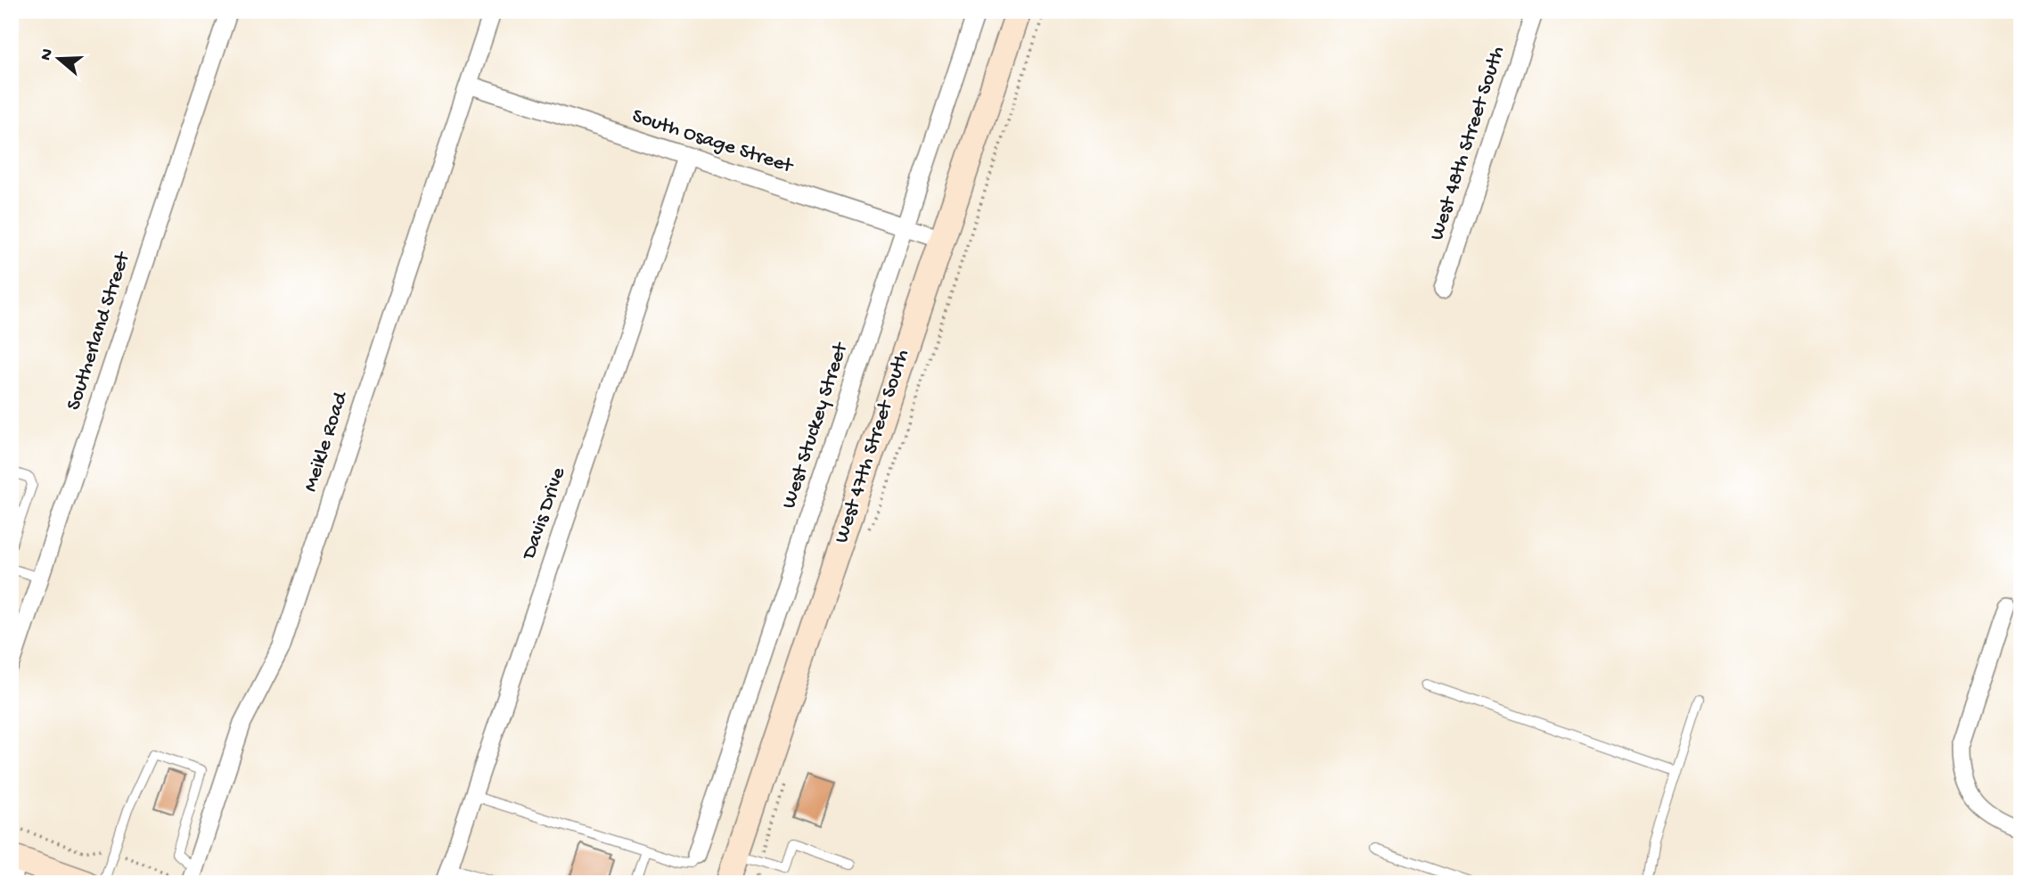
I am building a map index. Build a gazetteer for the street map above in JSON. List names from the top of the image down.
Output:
{
  "streets": {
    "street": [
      "South Osage Street",
      "West 48th Street South",
      "Southerland Street",
      "West Stuckey Street",
      "Meikle Road",
      "West 47th Street South",
      "Davis Drive"
    ]
  },
  "crossings": [
    ["South Osage Street", "West Stuckey Street"],
    ["South Osage Street", "Meikle Road"],
    ["South Osage Street", "West 47th Street South"],
    ["South Osage Street", "Davis Drive"]
  ],
  "north": "left"
}
